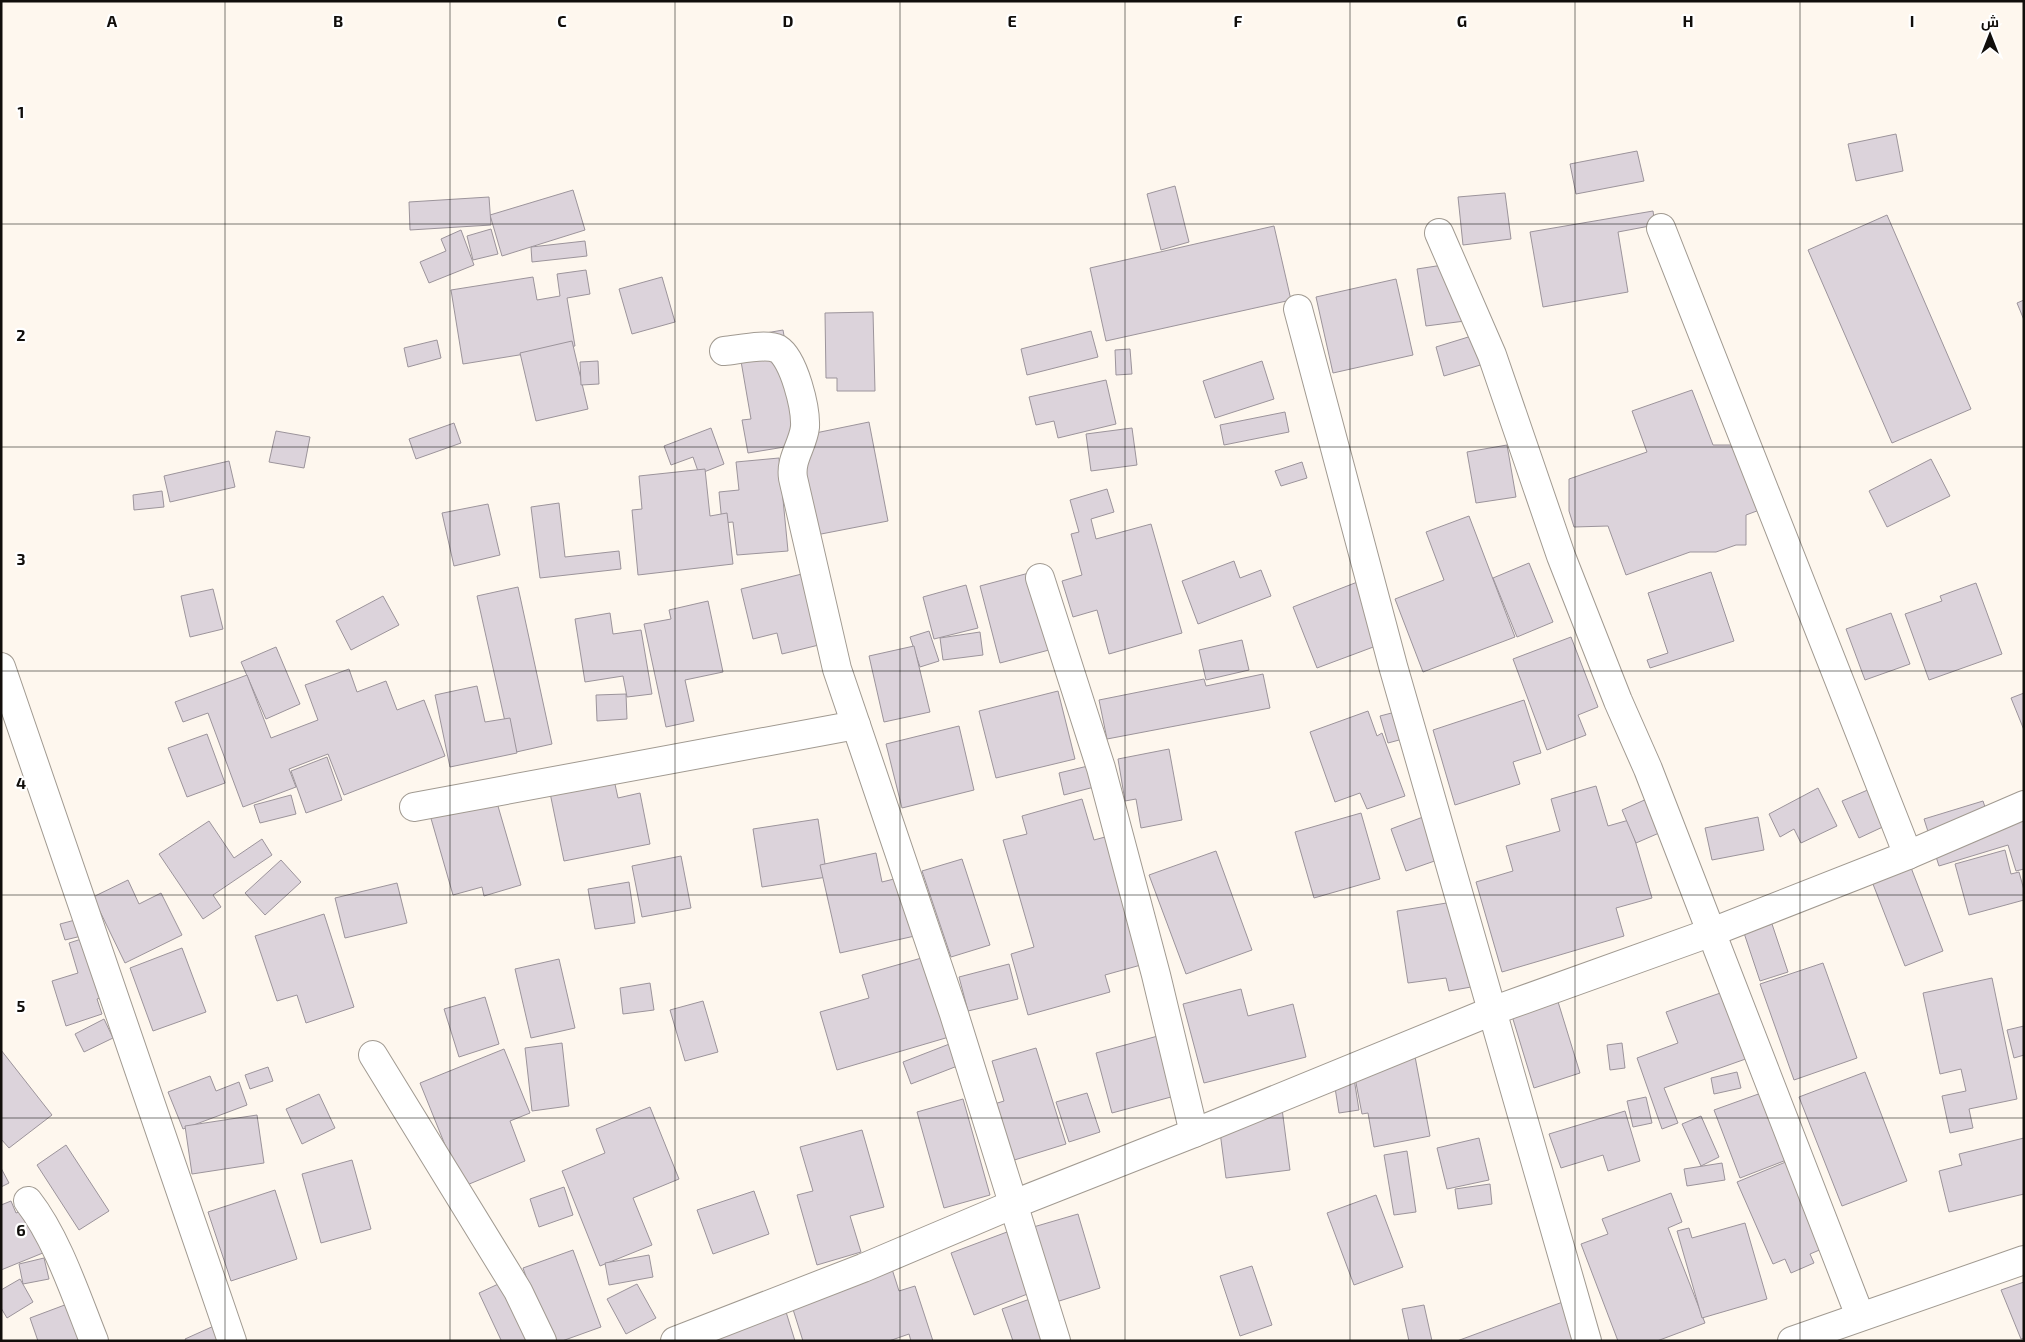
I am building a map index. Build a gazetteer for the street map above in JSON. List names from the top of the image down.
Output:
{
  "north": "top",
  "grid": {
    "columns": [
      "A",
      "B",
      "C",
      "D",
      "E",
      "F",
      "G",
      "H",
      "I"
    ],
    "rows": [
      "1",
      "2",
      "3",
      "4",
      "5",
      "6"
    ]
  }
}
